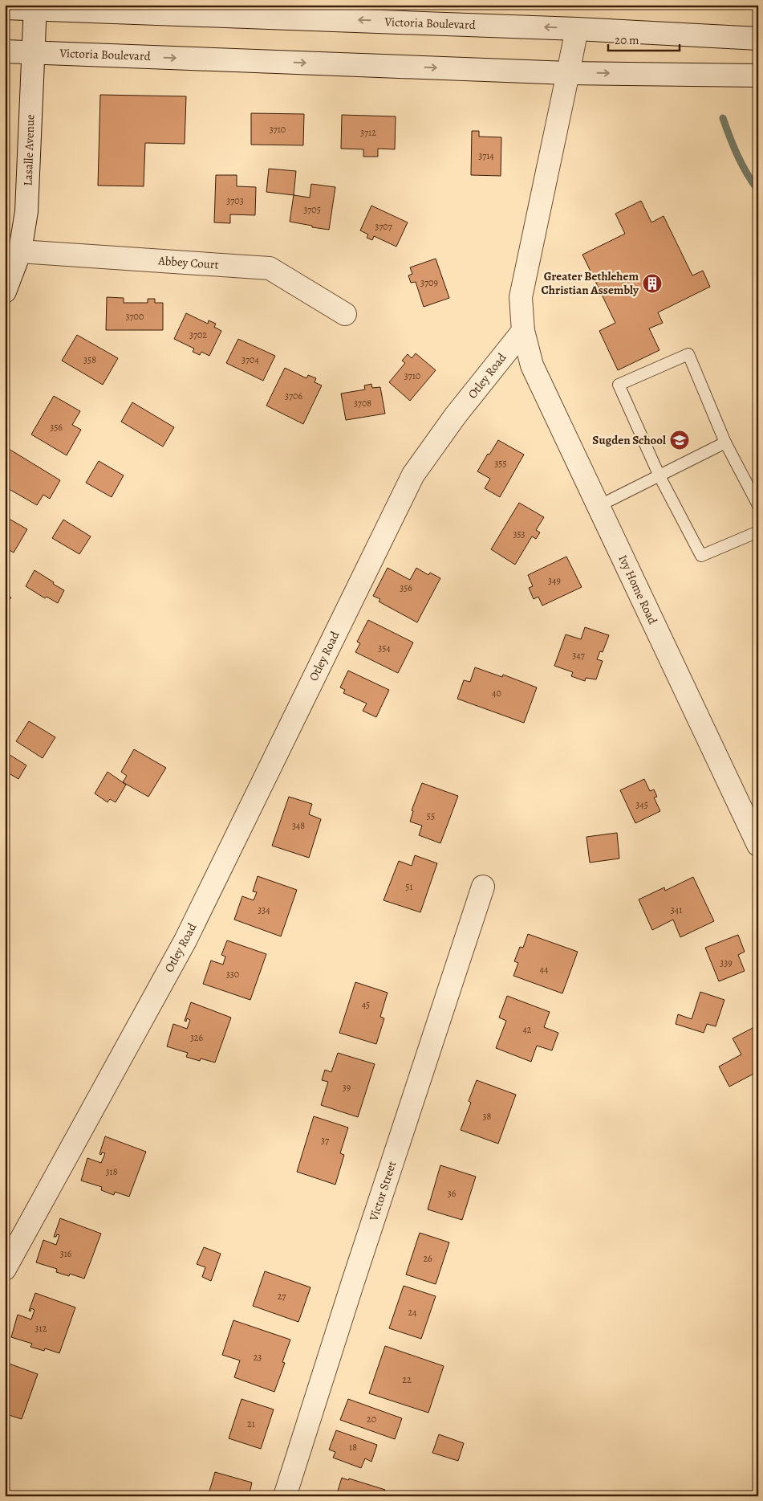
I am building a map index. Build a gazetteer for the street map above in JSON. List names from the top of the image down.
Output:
{
  "streets": {
    "street": [
      "Victoria Boulevard",
      "Lasalle Avenue",
      "Abbey Court",
      "Otley Road",
      "Ivy Home Road",
      "Victor Street"
    ]
  },
  "crossings": [
    ["Victoria Boulevard", "Lasalle Avenue"],
    ["Lasalle Avenue", "Abbey Court"],
    ["Otley Road", "Ivy Home Road"]
  ],
  "places": {
    "building": ["Greater Bethlehem Christian Assembly"],
    "school or university": ["Sugden School"]
  },
  "house_numbers": [
    "3710",
    "3712",
    "3714",
    "3703",
    "3705",
    "3707",
    "3709",
    "3700",
    "3702",
    "358",
    "3704",
    "3710",
    "3706",
    "3708",
    "356",
    "355",
    "353",
    "349",
    "356",
    "354",
    "347",
    "40",
    "345",
    "55",
    "348",
    "51",
    "334",
    "341",
    "339",
    "44",
    "330",
    "45",
    "42",
    "326",
    "39",
    "38",
    "37",
    "318",
    "36",
    "316",
    "26",
    "27",
    "24",
    "312",
    "23",
    "22",
    "20",
    "21",
    "18"
  ],
  "scale_bar": "20 m"
}
